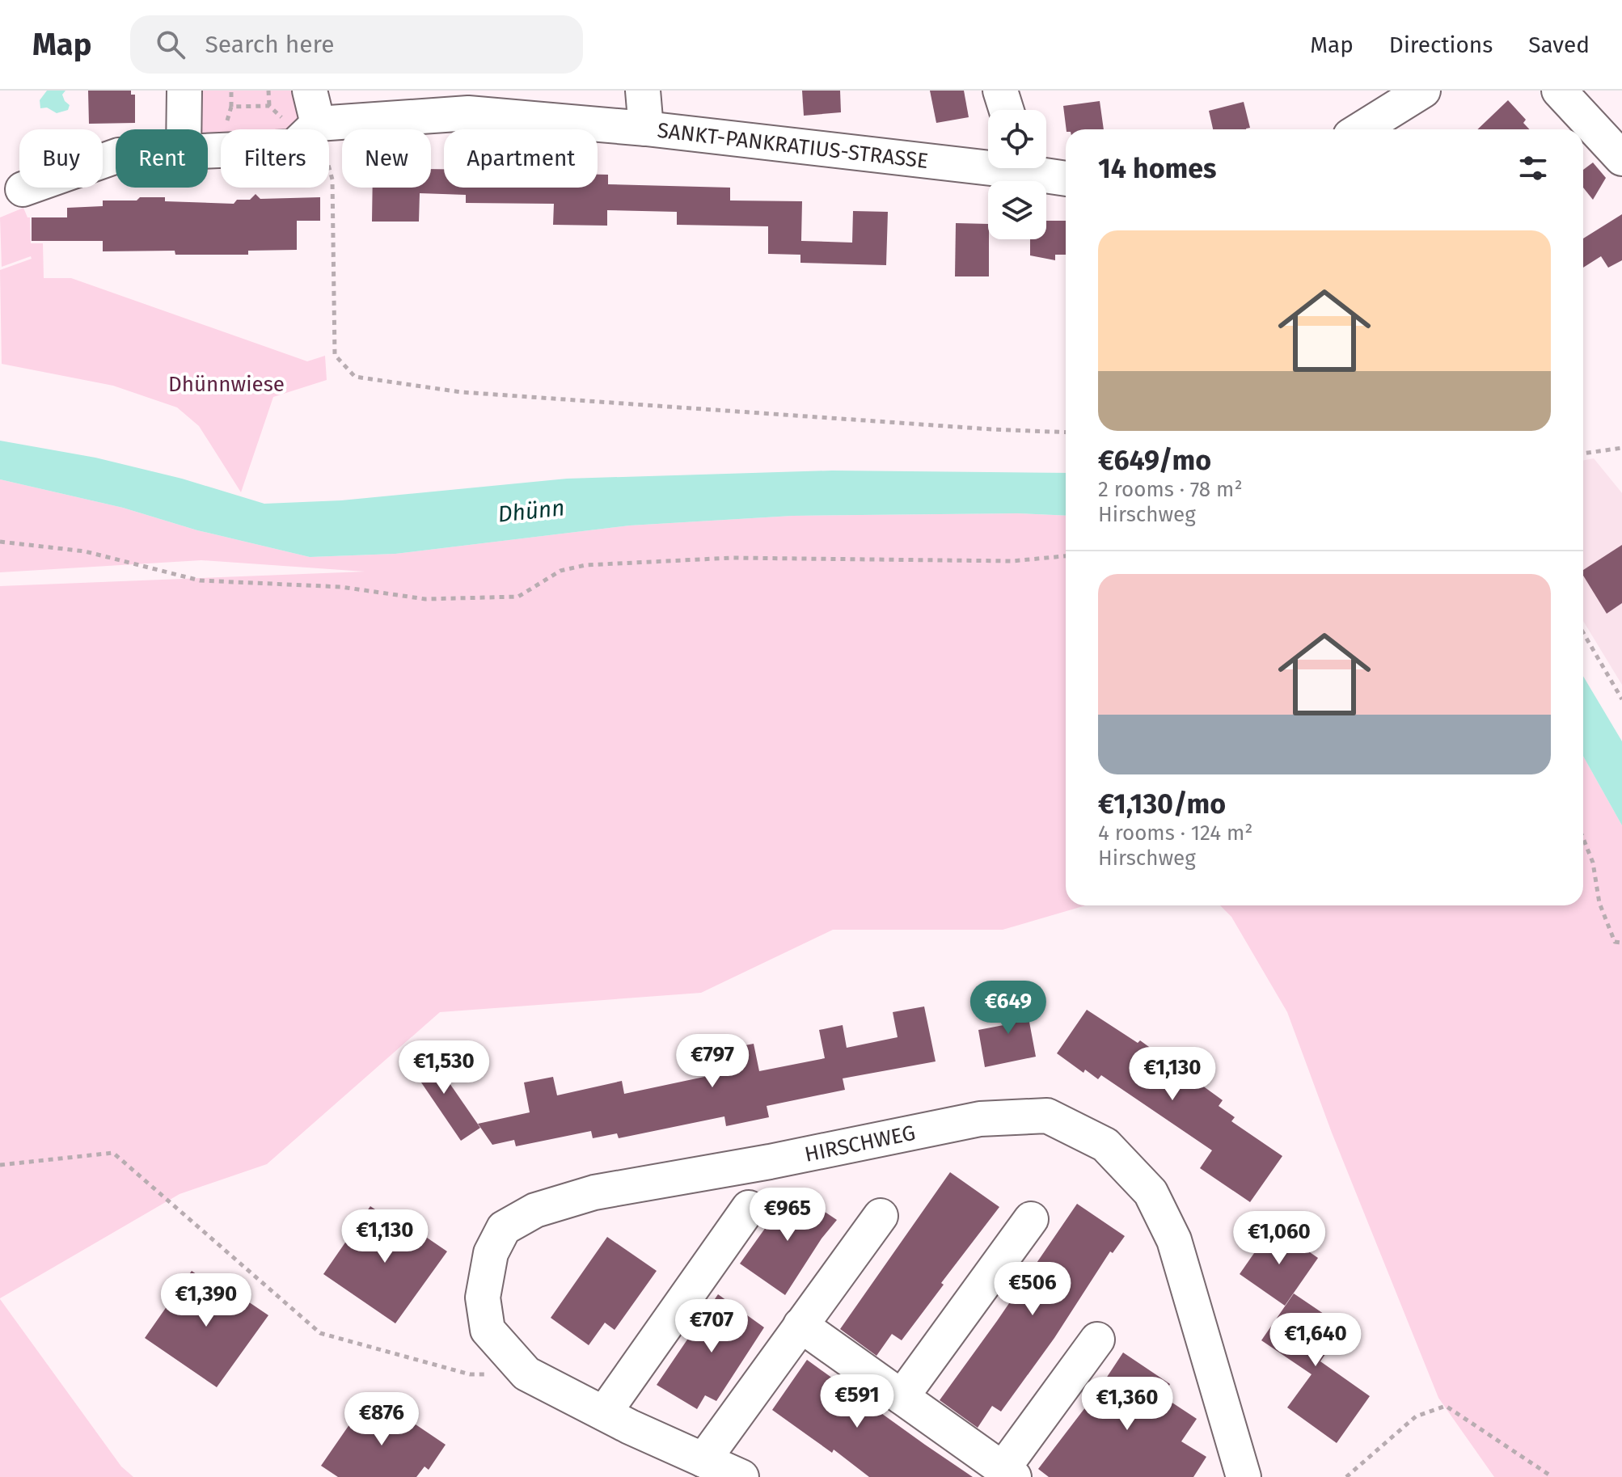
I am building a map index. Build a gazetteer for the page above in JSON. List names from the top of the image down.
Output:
{
  "streets": {
    "street": ["SANKT-PANKRATIUS-STRASSE", "HIRSCHWEG"]
  },
  "water": ["Dhünn"],
  "parks": ["Dhünnwiese"],
  "page": {
    "header": "Map",
    "search": "Search here",
    "nav": ["Map", "Directions", "Saved"],
    "chip": [
      "Buy",
      "Rent",
      "Filters",
      "New",
      "Apartment"
    ],
    "heading": "14 homes",
    "list": [
      {
        "name": "€649/mo",
        "note": "2 rooms · 78 m² · Hirschweg"
      },
      {
        "name": "€1,130/mo",
        "note": "4 rooms · 124 m² · Hirschweg"
      }
    ],
    "price": [
      "€649",
      "€797",
      "€1,530",
      "€1,130",
      "€965",
      "€1,130",
      "€1,060",
      "€506",
      "€1,390",
      "€707",
      "€1,640",
      "€591",
      "€1,360",
      "€876"
    ]
  }
}
